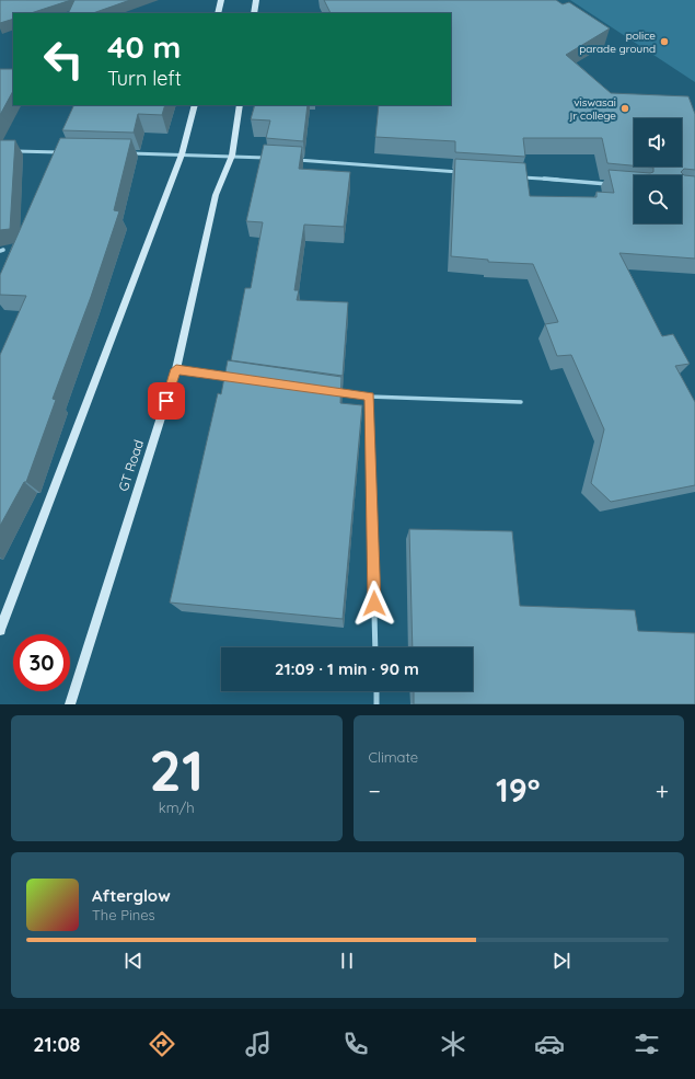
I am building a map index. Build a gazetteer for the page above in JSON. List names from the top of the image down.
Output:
{
  "streets": {
    "main road": ["GT Road"]
  },
  "places": ["police parade ground", "viswasai jr college"],
  "page": {
    "turn": ["40 m", "Turn left"],
    "limit": "30",
    "trip": "21:09 · 1 min · 90 m",
    "tile": [
      ["21", "km/h"],
      "Climate"
    ],
    "heat": ["−", "19°", "+"],
    "song": ["Afterglow", "The Pines"],
    "tabs": "21:08"
  }
}
